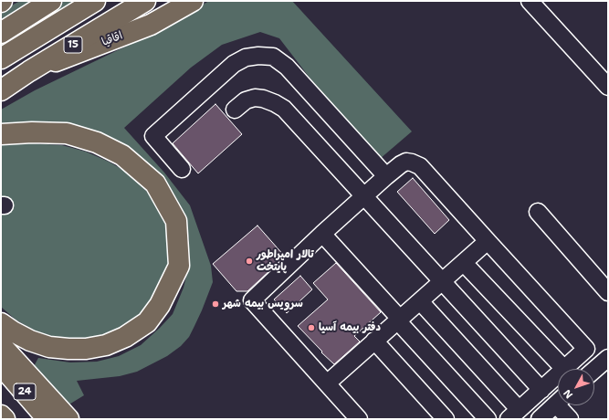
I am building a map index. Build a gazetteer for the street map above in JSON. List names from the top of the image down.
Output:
{
  "streets": {
    "main road": ["اقاقیا", "15", "24"]
  },
  "crossings": [
    ["اقاقیا", "15"]
  ],
  "places": ["تالار امپراطور پایتخت", "سرویس بیمه شهر", "دفتر بیمه آسیا"],
  "north": "bottom left"
}
